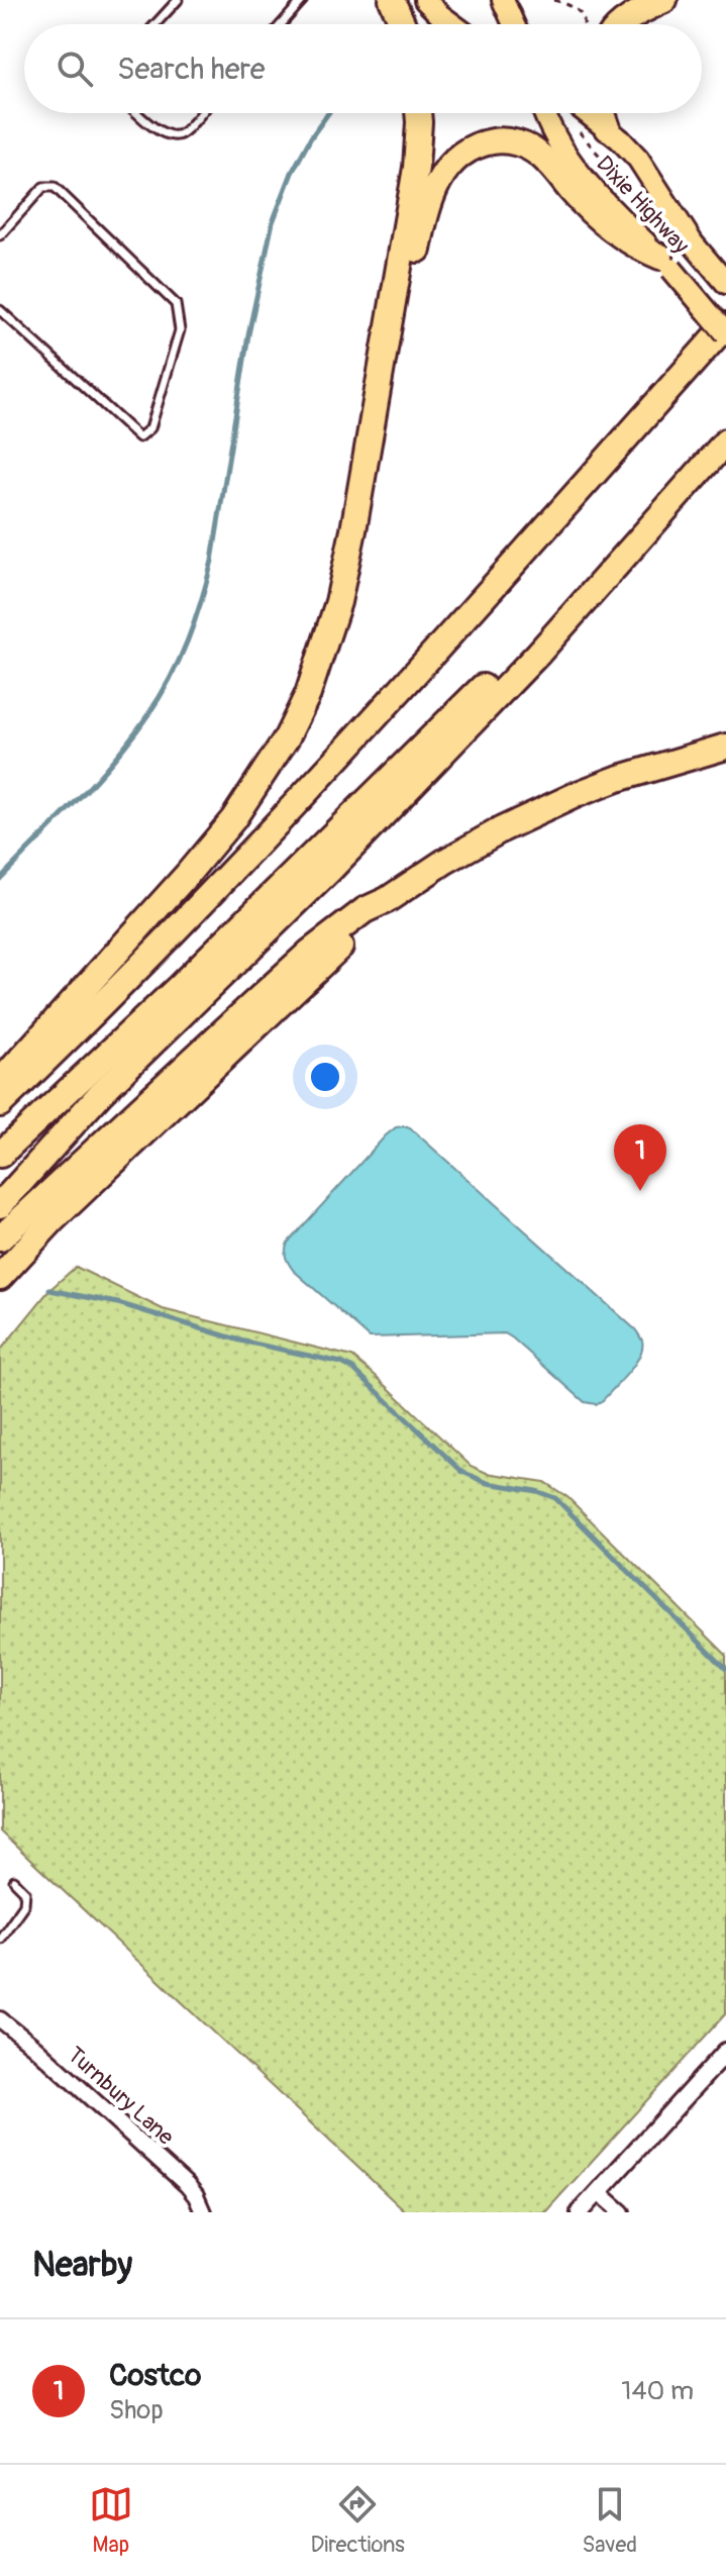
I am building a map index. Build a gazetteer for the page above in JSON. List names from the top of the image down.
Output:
{
  "streets": {
    "main road": ["Dixie Highway"],
    "street": ["Turnbury Lane"]
  },
  "page": {
    "search": "Search here",
    "pins": "1",
    "heading": "Nearby",
    "list": [
      {
        "mark": "1",
        "name": "Costco",
        "note": "Shop",
        "value": "140 m"
      }
    ],
    "nav": ["Map", "Directions", "Saved"]
  }
}
